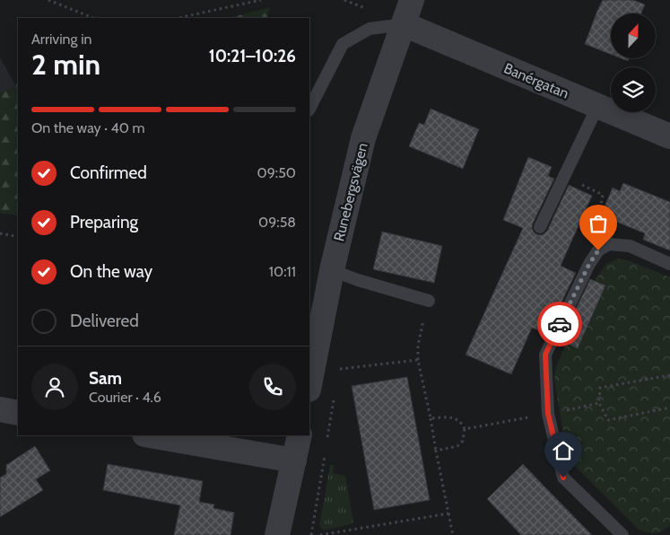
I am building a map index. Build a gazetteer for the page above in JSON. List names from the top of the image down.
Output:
{
  "streets": {
    "street": ["Banérgatan", "Runebergsvägen"]
  },
  "crossings": [
    ["Banérgatan", "Runebergsvägen"]
  ],
  "north": "top",
  "page": {
    "heading": ["2 min", "Arriving in", "10:21–10:26"],
    "panel": ["Sam", "Courier · 4.6"],
    "bar": "On the way · 40 m",
    "list": [
      ["Confirmed", "09:50"],
      ["Preparing", "09:58"],
      ["On the way", "10:11"],
      "Delivered"
    ]
  }
}
